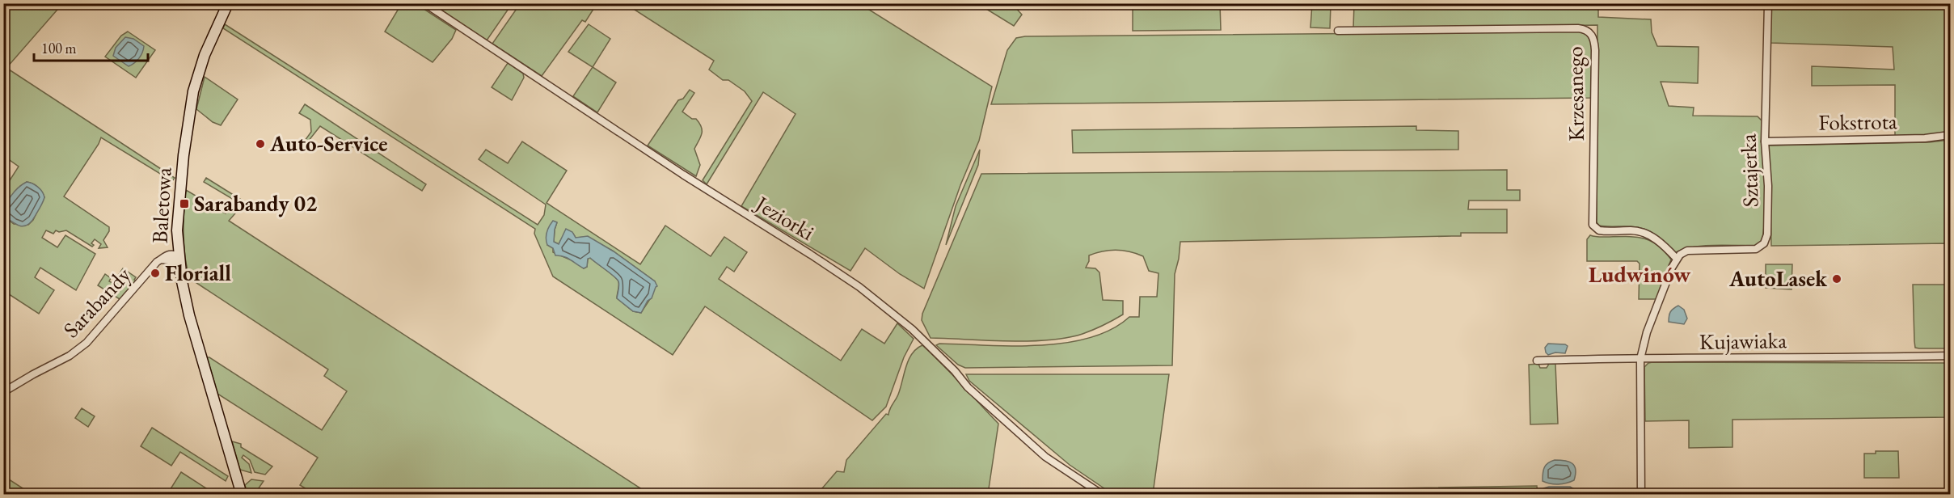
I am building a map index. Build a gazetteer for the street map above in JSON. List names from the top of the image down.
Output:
{
  "streets": {
    "street": [
      "Krzesanego",
      "Fokstrota",
      "Sztajerka",
      "Baletowa",
      "Jeziorki",
      "Sarabandy",
      "Kujawiaka"
    ]
  },
  "crossings": [
    ["Krzesanego", "Sztajerka"],
    ["Fokstrota", "Sztajerka"],
    ["Baletowa", "Sarabandy"]
  ],
  "districts": ["Ludwinów"],
  "places": {
    "other": ["Auto-Service", "Floriall", "AutoLasek"],
    "transit": ["Sarabandy 02"]
  },
  "scale_bar": "100 m"
}
